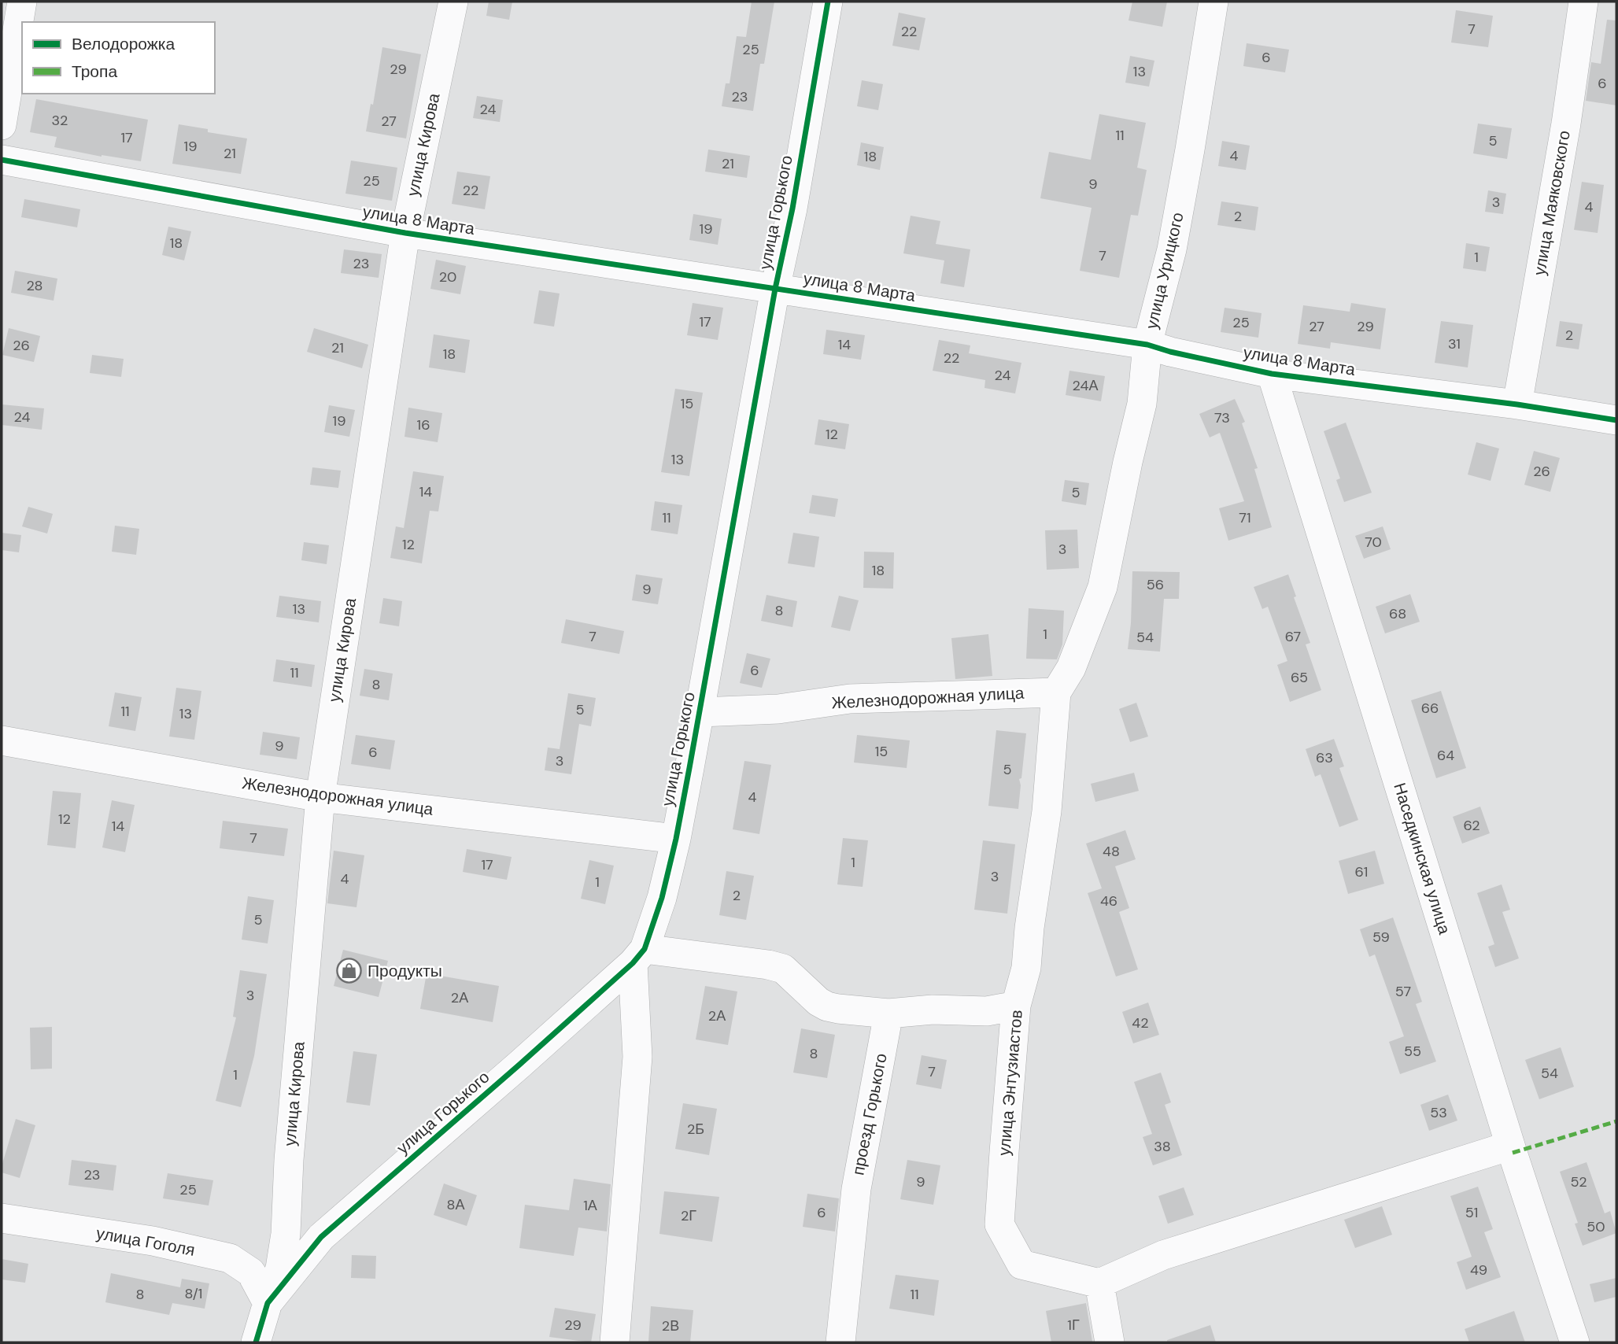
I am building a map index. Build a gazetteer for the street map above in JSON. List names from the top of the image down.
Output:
{
  "streets": {
    "street": [
      "улица Кирова",
      "улица Маяковского",
      "улица Горького",
      "улица 8 Марта",
      "улица Урицкого",
      "Железнодорожная улица",
      "Наседкинская улица",
      "улица Энтузиастов",
      "проезд Горького",
      "улица Гоголя"
    ]
  },
  "crossings": [
    ["улица Кирова", "улица Горького"],
    ["улица Кирова", "улица 8 Марта"],
    ["улица Кирова", "Железнодорожная улица"],
    ["улица Кирова", "улица Гоголя"],
    ["улица Маяковского", "улица 8 Марта"],
    ["улица Горького", "улица 8 Марта"],
    ["улица Горького", "Железнодорожная улица"],
    ["улица Горького", "улица Гоголя"],
    ["улица 8 Марта", "улица Урицкого"],
    ["улица 8 Марта", "Наседкинская улица"],
    ["улица Урицкого", "Железнодорожная улица"],
    ["улица Урицкого", "улица Энтузиастов"],
    ["Железнодорожная улица", "улица Энтузиастов"]
  ],
  "places": {
    "shop": ["Продукты"]
  },
  "house_numbers": [
    "7",
    "22",
    "25",
    "6",
    "29",
    "13",
    "6",
    "23",
    "24",
    "32",
    "27",
    "11",
    "17",
    "5",
    "19",
    "21",
    "4",
    "18",
    "21",
    "25",
    "9",
    "22",
    "3",
    "4",
    "2",
    "19",
    "18",
    "7",
    "1",
    "23",
    "20",
    "28",
    "17",
    "25",
    "27",
    "29",
    "2",
    "31",
    "14",
    "26",
    "21",
    "18",
    "22",
    "24",
    "24А",
    "15",
    "24",
    "73",
    "19",
    "16",
    "12",
    "13",
    "26",
    "14",
    "5",
    "11",
    "71",
    "70",
    "12",
    "3",
    "18",
    "56",
    "9",
    "13",
    "8",
    "68",
    "1",
    "7",
    "67",
    "54",
    "6",
    "11",
    "65",
    "8",
    "66",
    "5",
    "11",
    "13",
    "9",
    "15",
    "6",
    "64",
    "63",
    "3",
    "5",
    "4",
    "12",
    "62",
    "14",
    "7",
    "48",
    "1",
    "17",
    "61",
    "3",
    "4",
    "1",
    "2",
    "46",
    "5",
    "59",
    "57",
    "3",
    "2А",
    "2А",
    "42",
    "55",
    "8",
    "7",
    "54",
    "1",
    "53",
    "2Б",
    "38",
    "23",
    "9",
    "52",
    "25",
    "8А",
    "1А",
    "6",
    "51",
    "2Г",
    "50",
    "49",
    "8/1",
    "8",
    "11",
    "29",
    "1Г",
    "2В"
  ],
  "legend": ["Велодорожка", "Тропа"]
}
